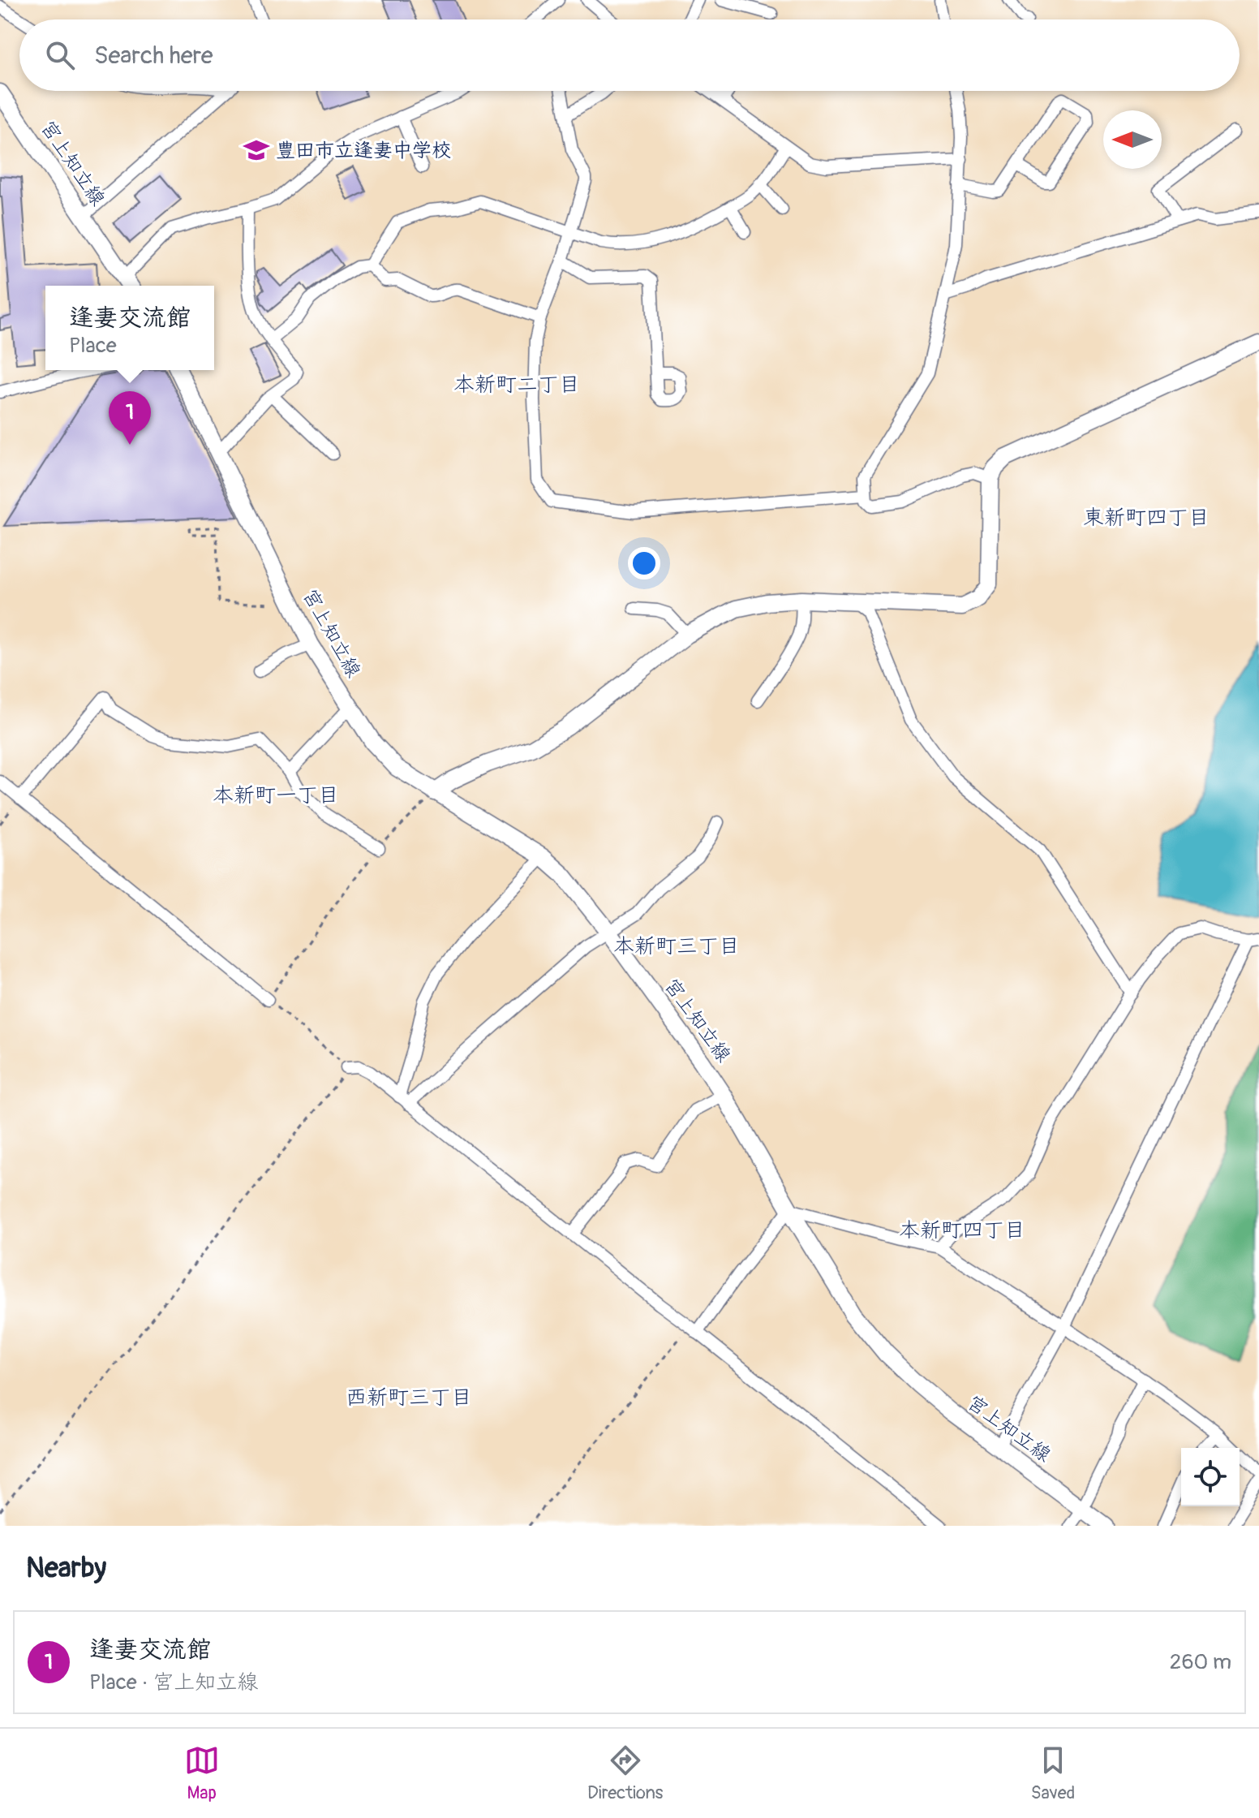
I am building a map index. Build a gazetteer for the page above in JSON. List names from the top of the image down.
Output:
{
  "streets": {
    "main road": ["宮上知立線"]
  },
  "districts": [
    "本新町二丁目",
    "東新町四丁目",
    "本新町一丁目",
    "本新町三丁目",
    "本新町四丁目",
    "西新町三丁目"
  ],
  "places": {
    "school or university": ["豊田市立逢妻中学校"]
  },
  "north": "left",
  "page": {
    "search": "Search here",
    "popup": ["逢妻交流館", "Place"],
    "pins": "1",
    "heading": "Nearby",
    "list": [
      {
        "mark": "1",
        "name": "逢妻交流館",
        "note": "Place · 宮上知立線",
        "value": "260 m"
      }
    ],
    "nav": ["Map", "Directions", "Saved"]
  }
}
